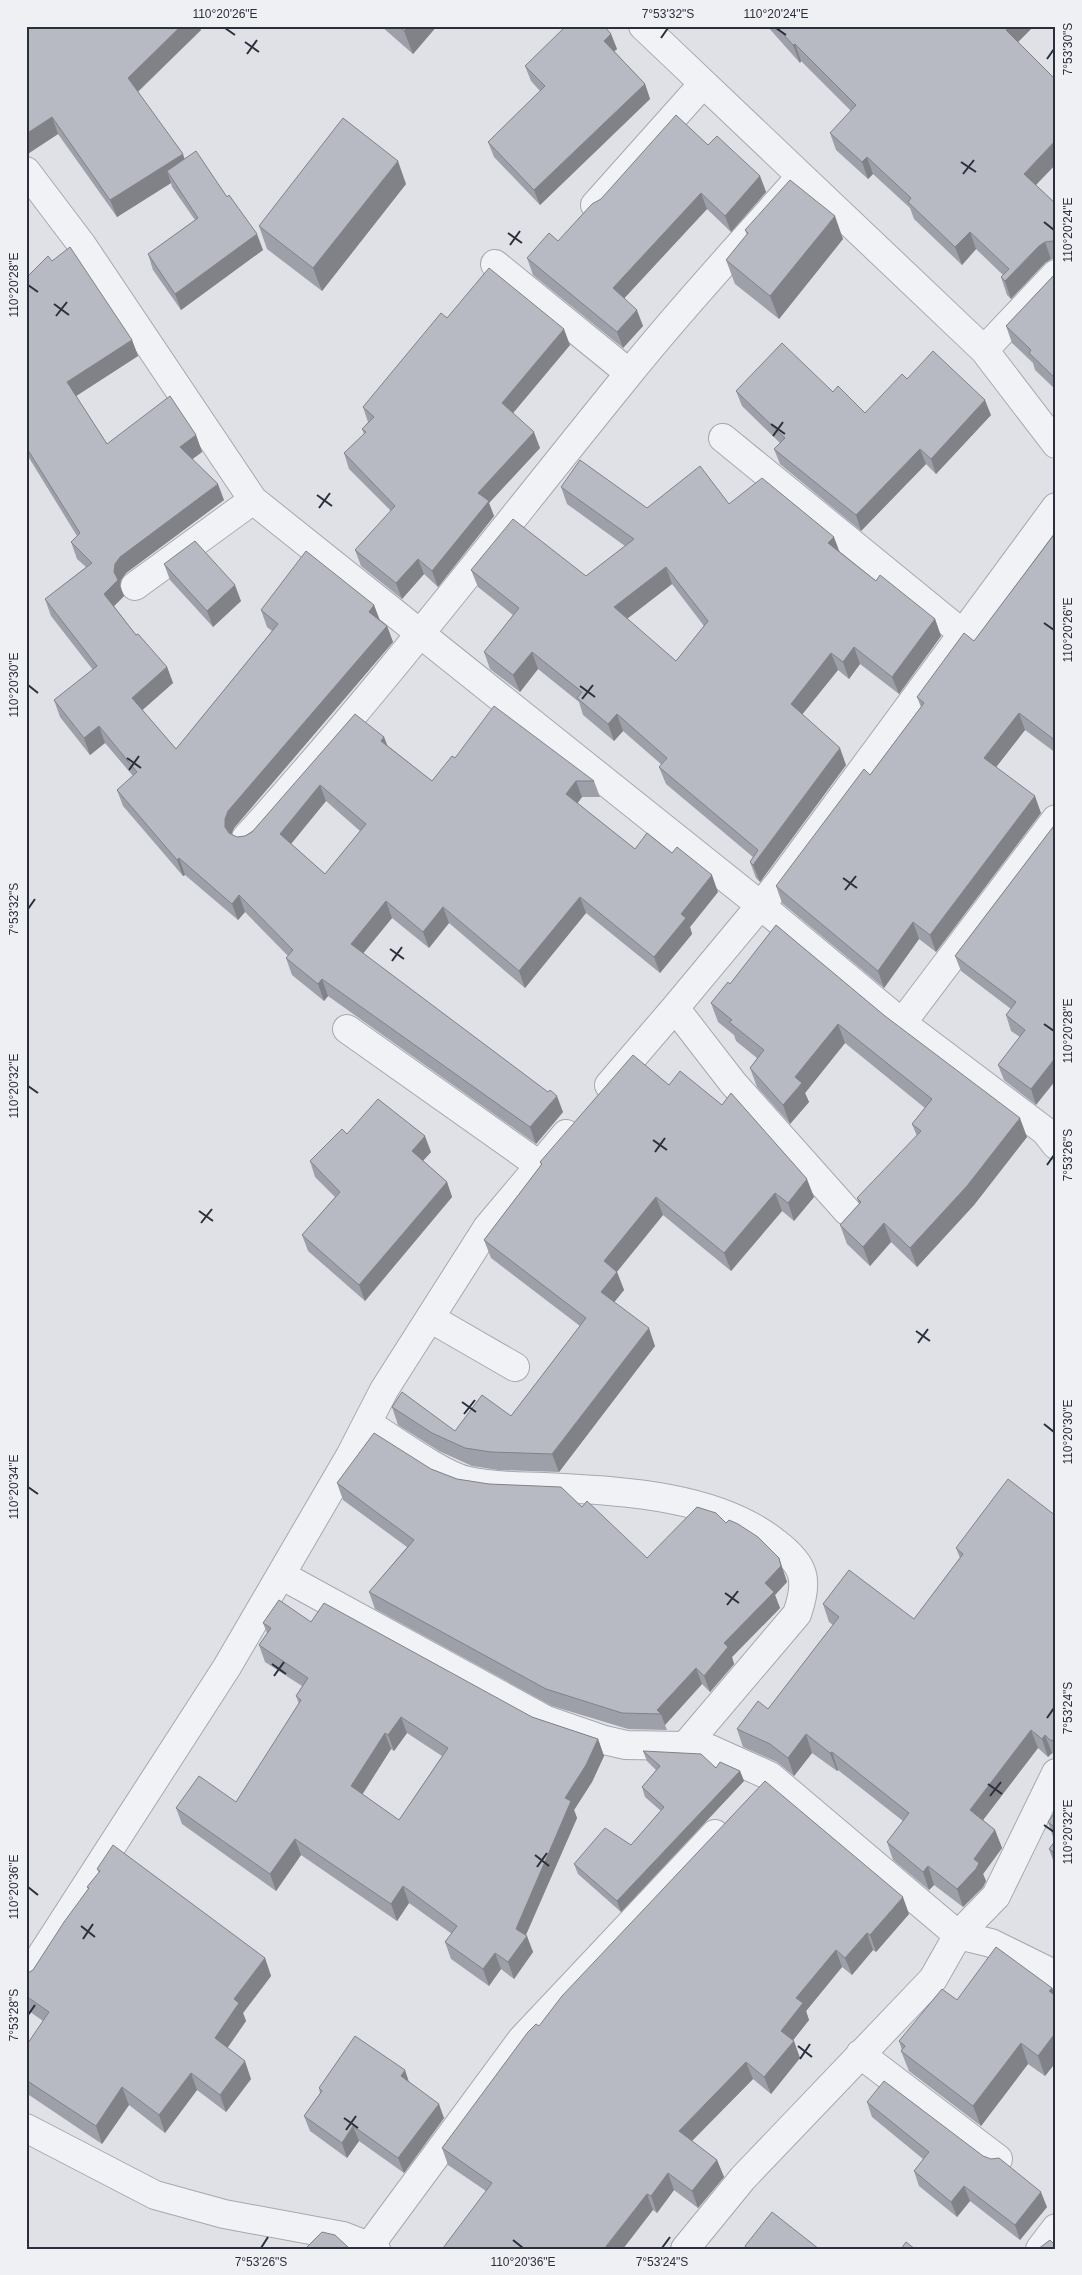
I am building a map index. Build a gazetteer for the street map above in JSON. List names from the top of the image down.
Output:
{
  "coordinates": [
    "110°20'26\"E",
    "7°53'32\"S",
    "110°20'24\"E",
    "7°53'30\"S",
    "110°20'28\"E",
    "110°20'30\"E",
    "110°20'32\"E",
    "7°53'26\"S",
    "110°20'34\"E",
    "7°53'24\"S",
    "110°20'36\"E",
    "7°53'28\"S"
  ]
}
